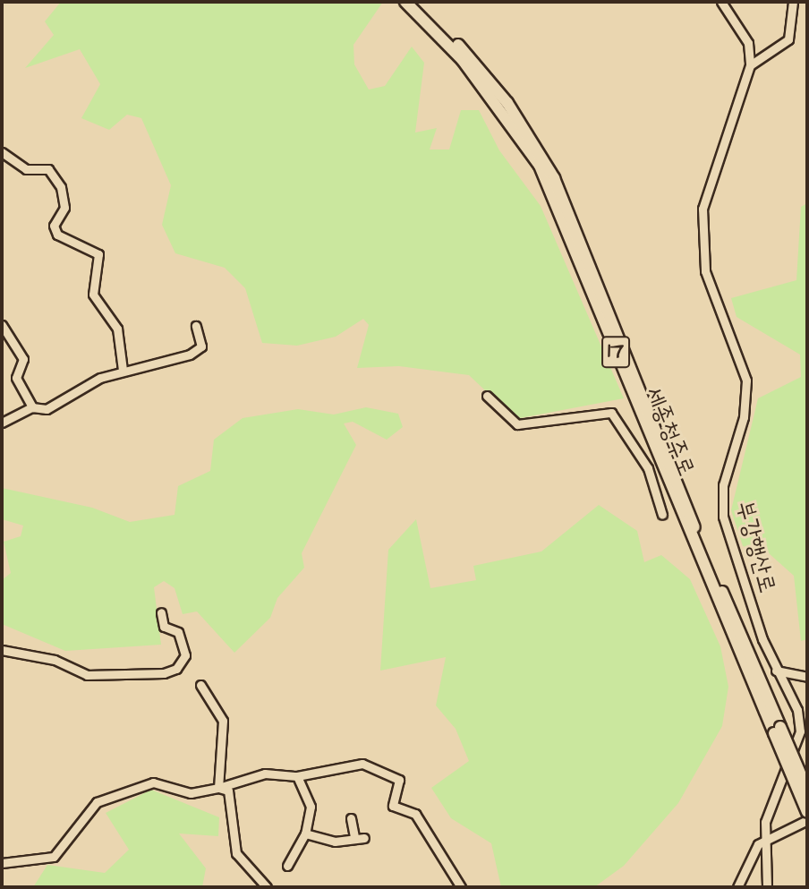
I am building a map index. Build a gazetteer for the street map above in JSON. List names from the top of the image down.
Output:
{
  "streets": {
    "highway": ["17", "세종청주로"],
    "street": ["부강행산로"]
  },
  "crossings": [
    ["17", "세종청주로"]
  ]
}
